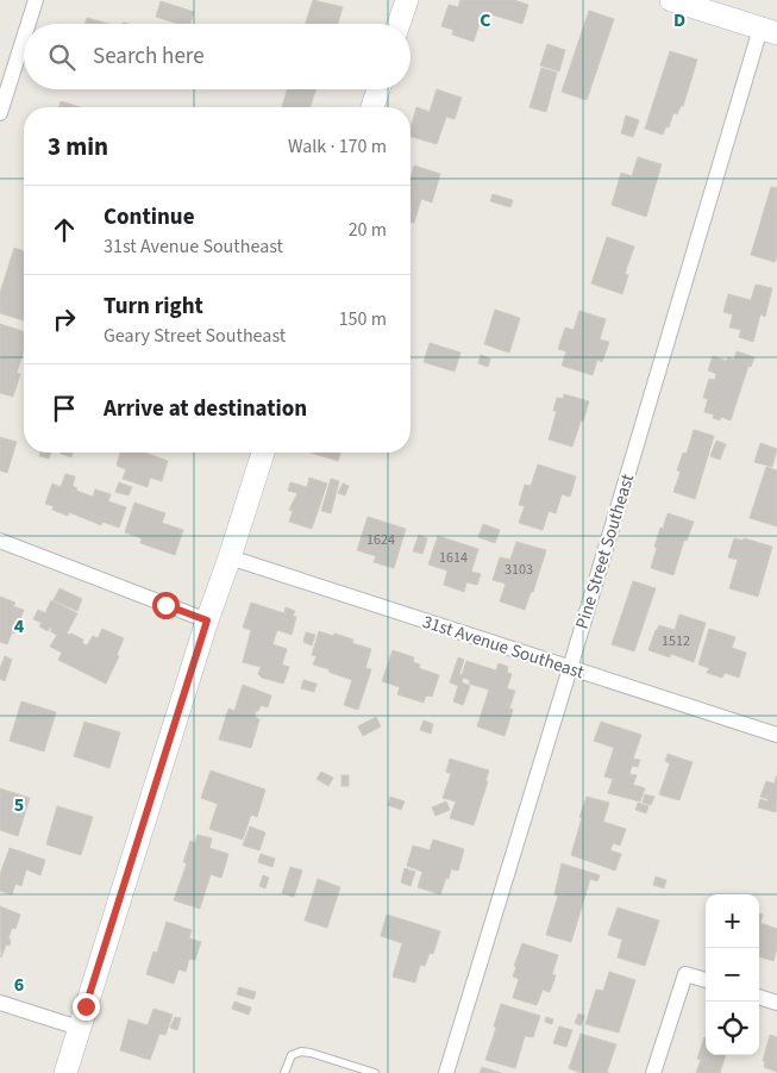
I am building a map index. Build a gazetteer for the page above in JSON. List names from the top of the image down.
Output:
{
  "streets": {
    "street": ["Pine Street Southeast", "31st Avenue Southeast"]
  },
  "crossings": [
    ["Pine Street Southeast", "31st Avenue Southeast"]
  ],
  "house_numbers": [
    "1624",
    "1614",
    "3103",
    "1512"
  ],
  "page": {
    "search": "Search here",
    "heading": ["3 min", "Walk · 170 m"],
    "list": [
      ["Continue", "31st Avenue Southeast", "20 m"],
      ["Turn right", "Geary Street Southeast", "150 m"],
      "Arrive at destination"
    ],
    "map_buttons": ["+", "−"]
  },
  "grid": {
    "columns": ["C", "D"],
    "rows": ["4", "5", "6"]
  }
}
